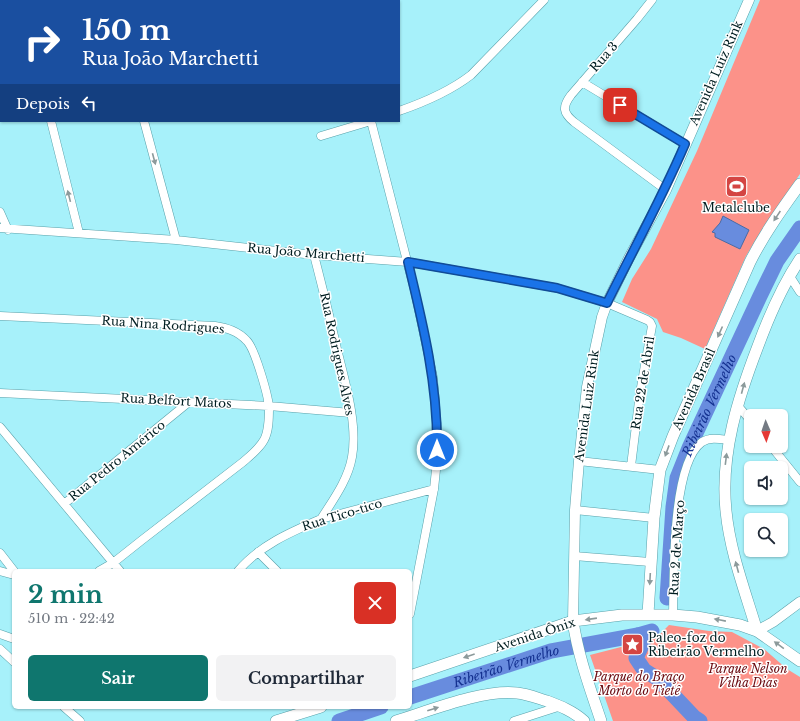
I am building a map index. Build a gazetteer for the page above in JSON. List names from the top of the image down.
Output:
{
  "streets": {
    "main road": ["Avenida Luiz Rink", "Avenida Brasil", "Avenida Ônix"],
    "street": [
      "Rua 3",
      "Rua João Marchetti",
      "Rua Nina Rodrigues",
      "Rua Rodrigues Alves",
      "Rua 22 de Abril",
      "Rua Belfort Matos",
      "Rua Pedro Américo",
      "Rua Tico-tico",
      "Rua 2 de Março"
    ]
  },
  "crossings": [
    ["Rua 3", "Avenida Luiz Rink"],
    ["Avenida Luiz Rink", "Rua João Marchetti"],
    ["Avenida Luiz Rink", "Rua 22 de Abril"],
    ["Avenida Luiz Rink", "Avenida Ônix"],
    ["Rua João Marchetti", "Rua Rodrigues Alves"],
    ["Rua João Marchetti", "Rua 22 de Abril"],
    ["Rua Nina Rodrigues", "Rua Belfort Matos"],
    ["Rua Rodrigues Alves", "Rua Belfort Matos"],
    ["Rua Rodrigues Alves", "Rua Tico-tico"],
    ["Avenida Brasil", "Avenida Ônix"],
    ["Rua Belfort Matos", "Rua Pedro Américo"],
    ["Rua 2 de Março", "Avenida Ônix"]
  ],
  "water": ["Ribeirão Vermelho"],
  "parks": ["Parque Nelson Vilha Dias", "Parque do Braço Morto do Tietê"],
  "places": {
    "sports": ["Metalclube"],
    "place": ["Paleo-foz do Ribeirão Vermelho"]
  },
  "north": "bottom",
  "page": {
    "turn": ["150 m", "Rua João Marchetti"],
    "then": "Depois",
    "heading": ["2 min", "510 m · 22:42"],
    "buttons": ["Sair", "Compartilhar"]
  }
}
